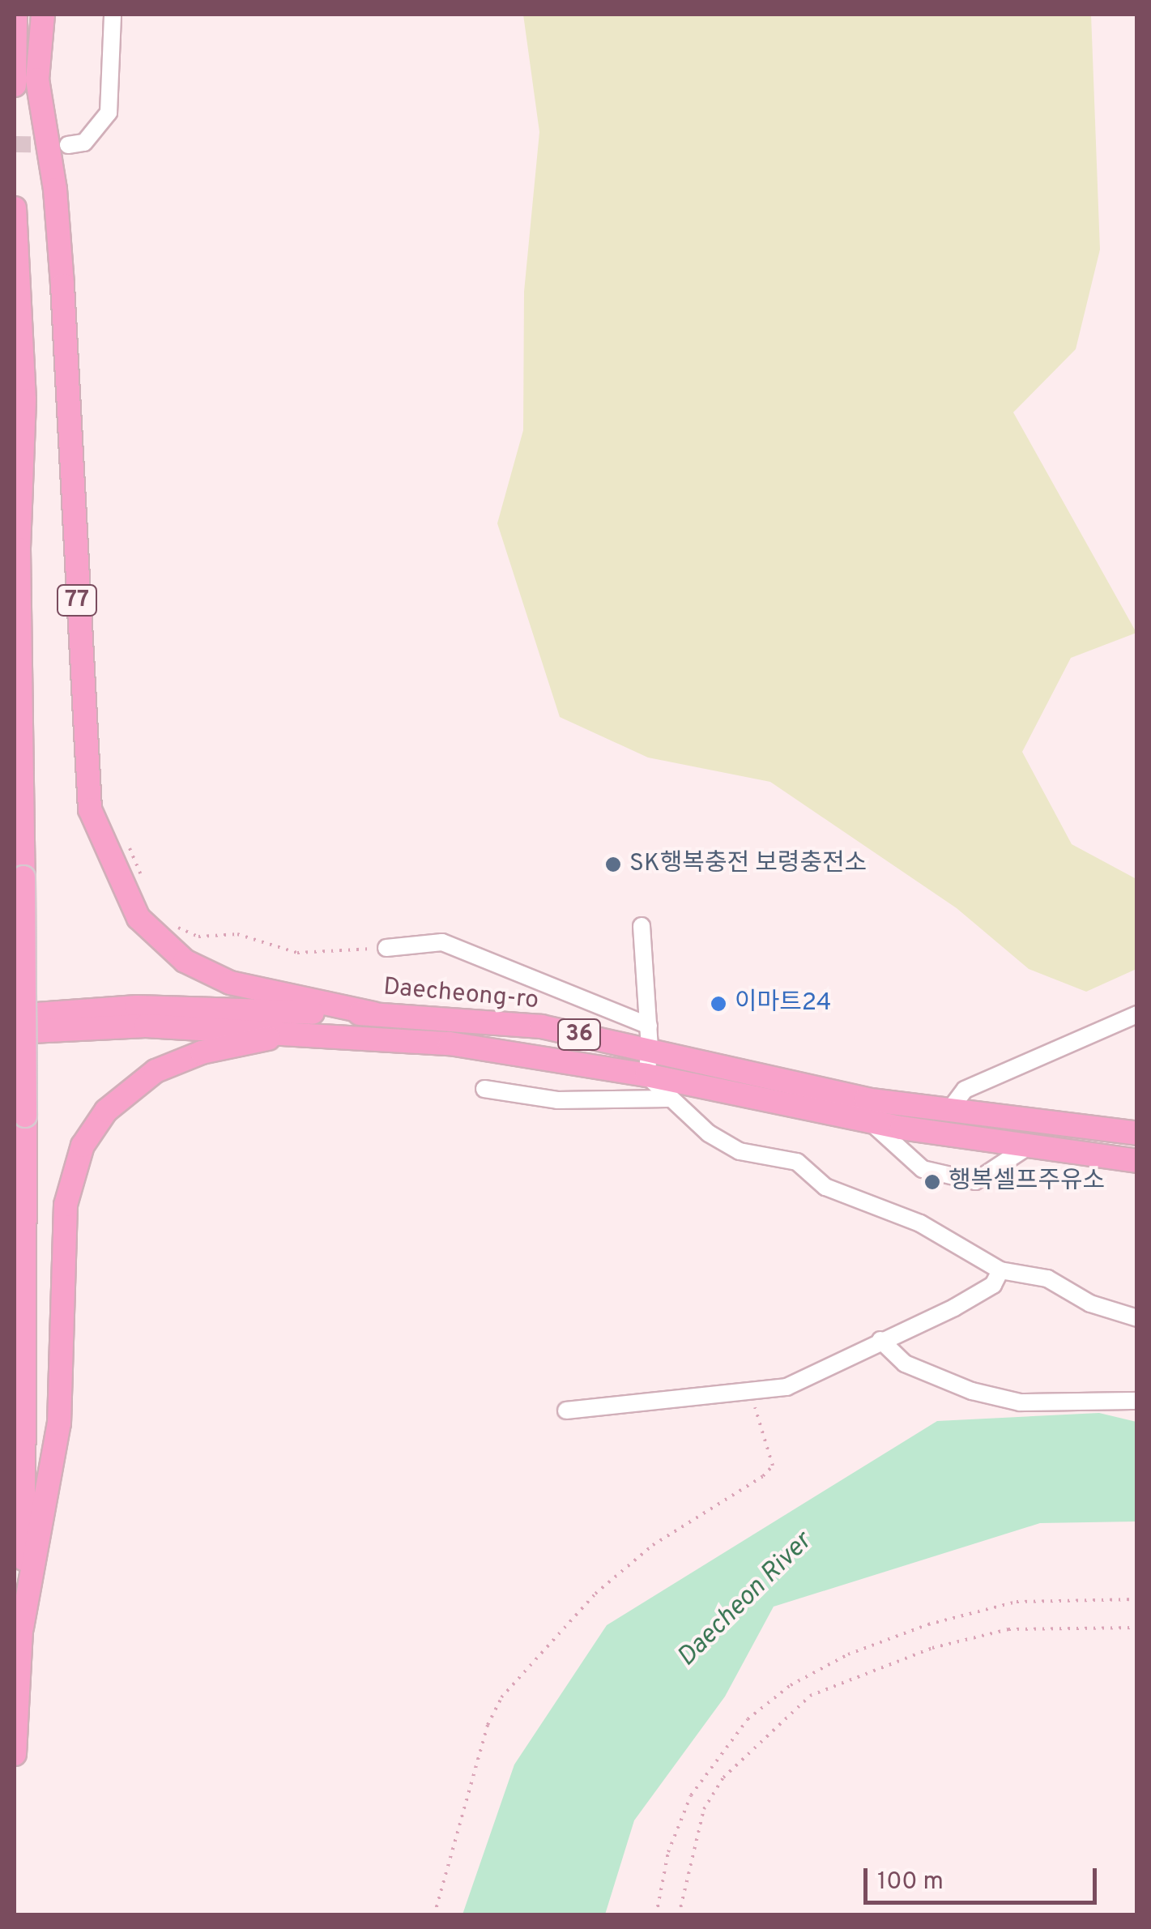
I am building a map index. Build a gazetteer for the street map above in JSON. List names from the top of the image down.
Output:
{
  "streets": {
    "highway": ["77", "Daecheong-ro", "36"]
  },
  "crossings": [
    ["77", "Daecheong-ro"]
  ],
  "water": ["Daecheon River"],
  "places": ["SK행복충전 보령충전소", "이마트24", "행복셀프주유소"],
  "scale_bar": "100 m"
}
